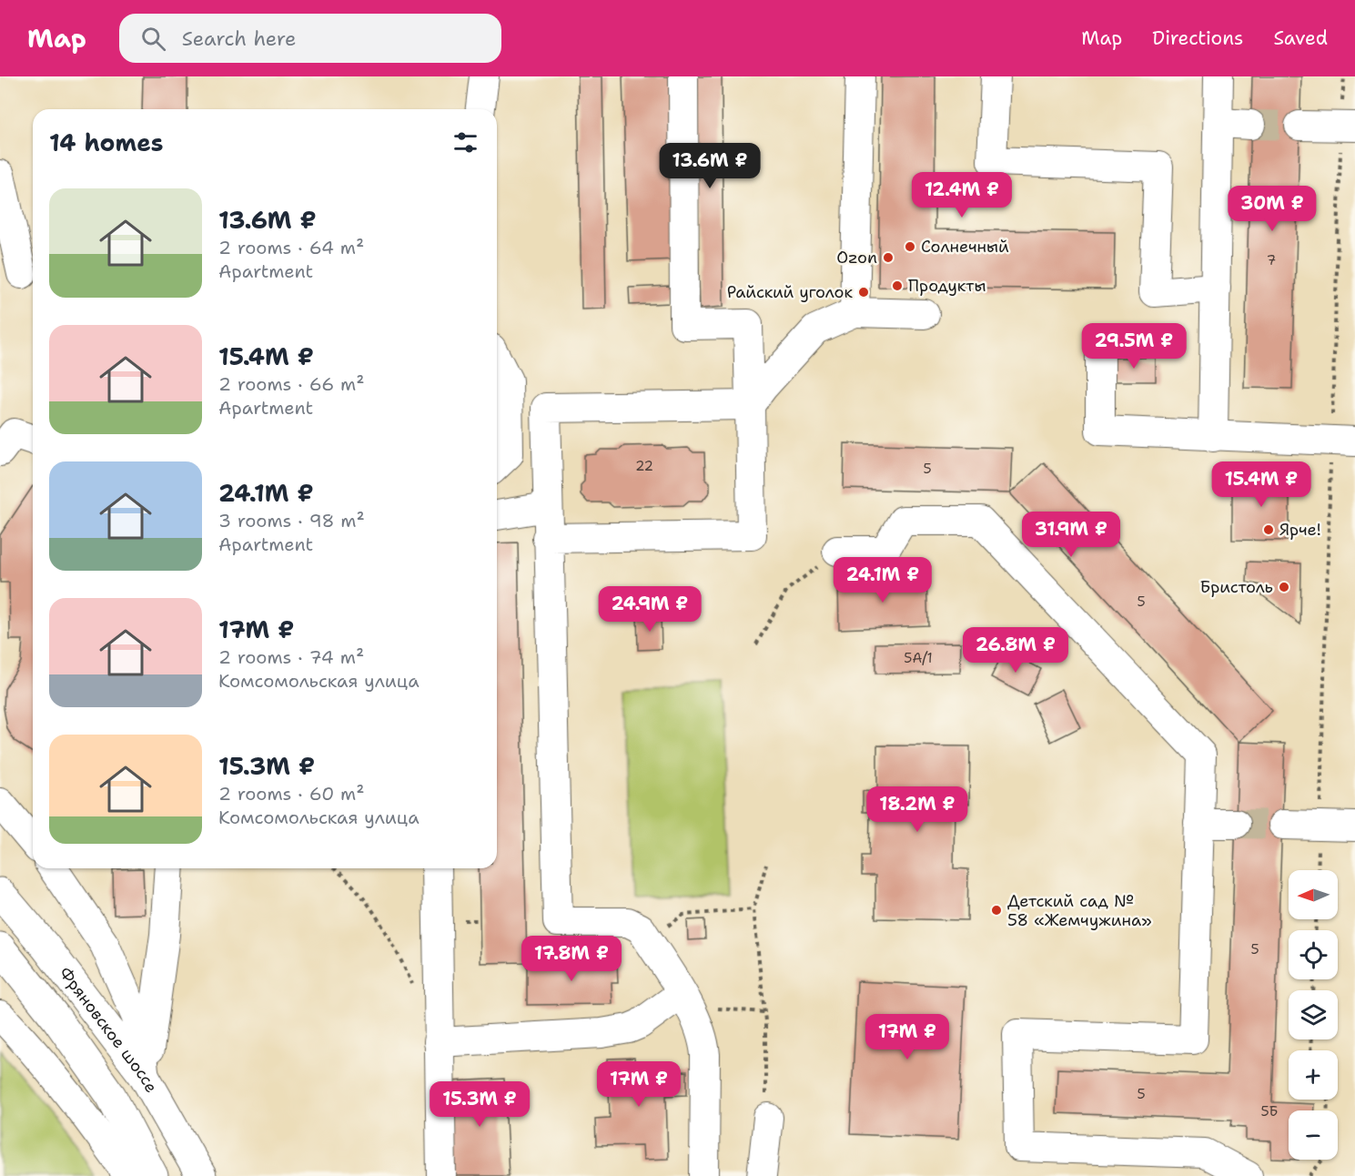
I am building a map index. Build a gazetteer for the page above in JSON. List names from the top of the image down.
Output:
{
  "streets": {
    "main road": ["Фряновское шоссе"]
  },
  "places": [
    "Солнечный",
    "Ozon",
    "Продукты",
    "Райский уголок",
    "Ярче!",
    "Бристоль",
    "Детский сад № 58 «Жемчужина»"
  ],
  "house_numbers": [
    "7",
    "22",
    "5",
    "5",
    "5А/1",
    "5",
    "5",
    "5Б"
  ],
  "north": "left",
  "page": {
    "header": "Map",
    "search": "Search here",
    "nav": ["Map", "Directions", "Saved"],
    "heading": "14 homes",
    "price": [
      "13.6M ₽",
      "12.4M ₽",
      "30M ₽",
      "29.5M ₽",
      "15.4M ₽",
      "31.9M ₽",
      "24.1M ₽",
      "24.9M ₽",
      "26.8M ₽",
      "18.2M ₽",
      "17.8M ₽",
      "17M ₽",
      "17M ₽",
      "15.3M ₽"
    ],
    "list": [
      {
        "name": "13.6M ₽",
        "note": "2 rooms · 64 m² · Apartment"
      },
      {
        "name": "15.4M ₽",
        "note": "2 rooms · 66 m² · Apartment"
      },
      {
        "name": "24.1M ₽",
        "note": "3 rooms · 98 m² · Apartment"
      },
      {
        "name": "17M ₽",
        "note": "2 rooms · 74 m² · Комсомольская улица"
      },
      {
        "name": "15.3M ₽",
        "note": "2 rooms · 60 m² · Комсомольская улица"
      }
    ],
    "map_buttons": ["+", "−"]
  }
}
